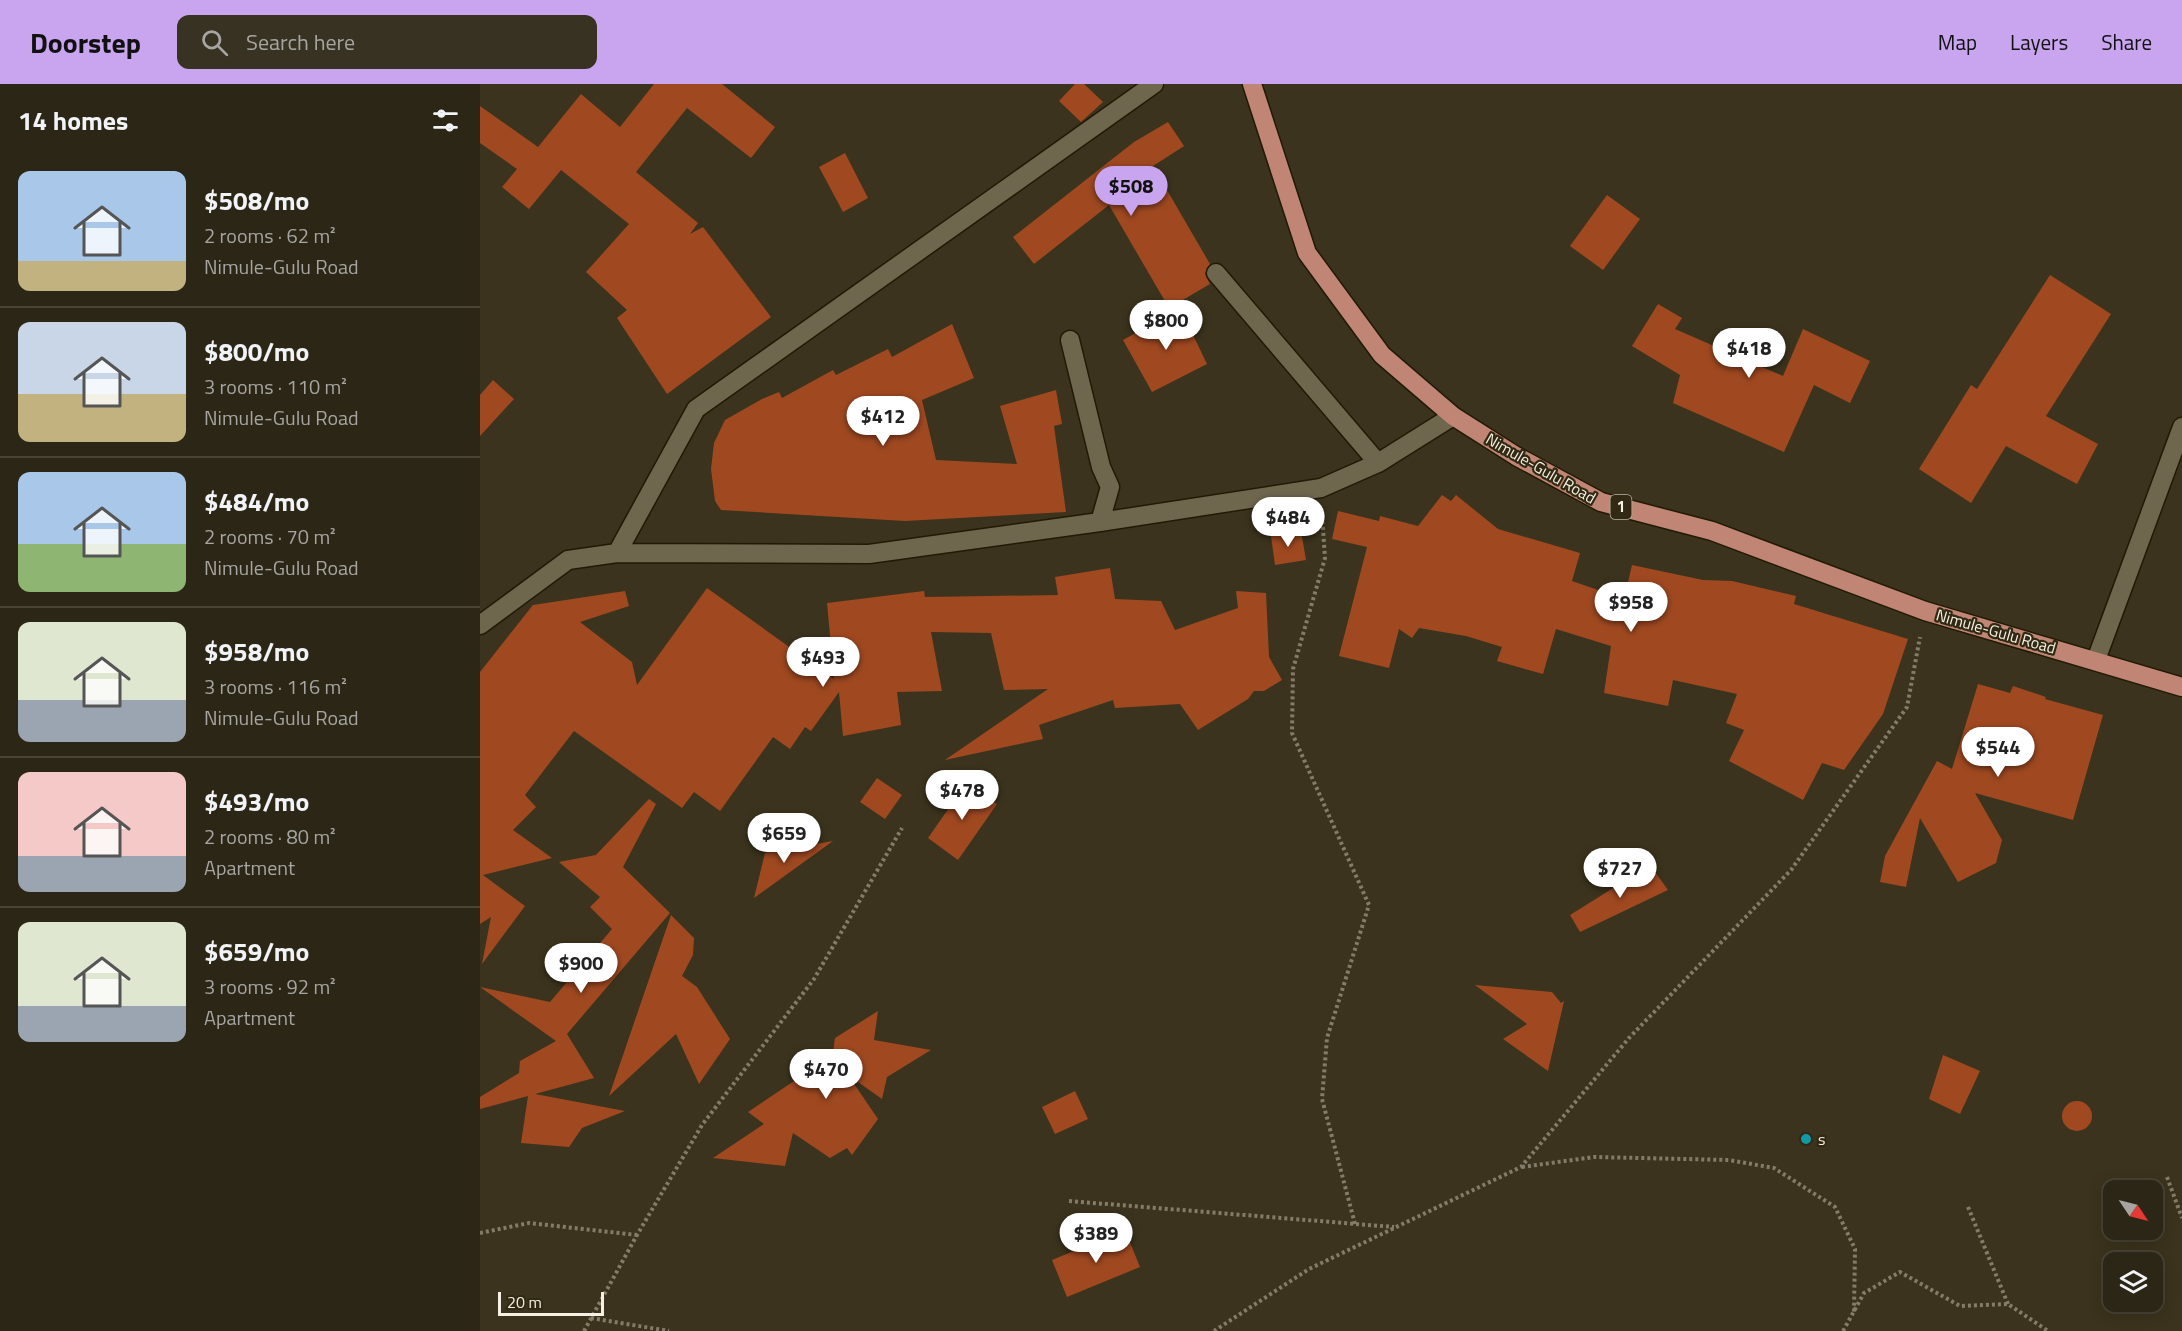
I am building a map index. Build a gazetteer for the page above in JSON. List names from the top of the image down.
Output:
{
  "streets": {
    "main road": ["Nimule-Gulu Road", "1"]
  },
  "places": ["s"],
  "scale_bar": "20 m",
  "north": "bottom right",
  "page": {
    "header": "Doorstep",
    "search": "Search here",
    "nav": ["Map", "Layers", "Share"],
    "heading": "14 homes",
    "list": [
      {
        "name": "$508/mo",
        "note": "2 rooms · 62 m² · Nimule-Gulu Road"
      },
      {
        "name": "$800/mo",
        "note": "3 rooms · 110 m² · Nimule-Gulu Road"
      },
      {
        "name": "$484/mo",
        "note": "2 rooms · 70 m² · Nimule-Gulu Road"
      },
      {
        "name": "$958/mo",
        "note": "3 rooms · 116 m² · Nimule-Gulu Road"
      },
      {
        "name": "$493/mo",
        "note": "2 rooms · 80 m² · Apartment"
      },
      {
        "name": "$659/mo",
        "note": "3 rooms · 92 m² · Apartment"
      }
    ],
    "price": [
      "$508",
      "$800",
      "$418",
      "$412",
      "$484",
      "$958",
      "$493",
      "$544",
      "$478",
      "$659",
      "$727",
      "$900",
      "$470",
      "$389"
    ],
    "scale": "20 m"
  }
}
